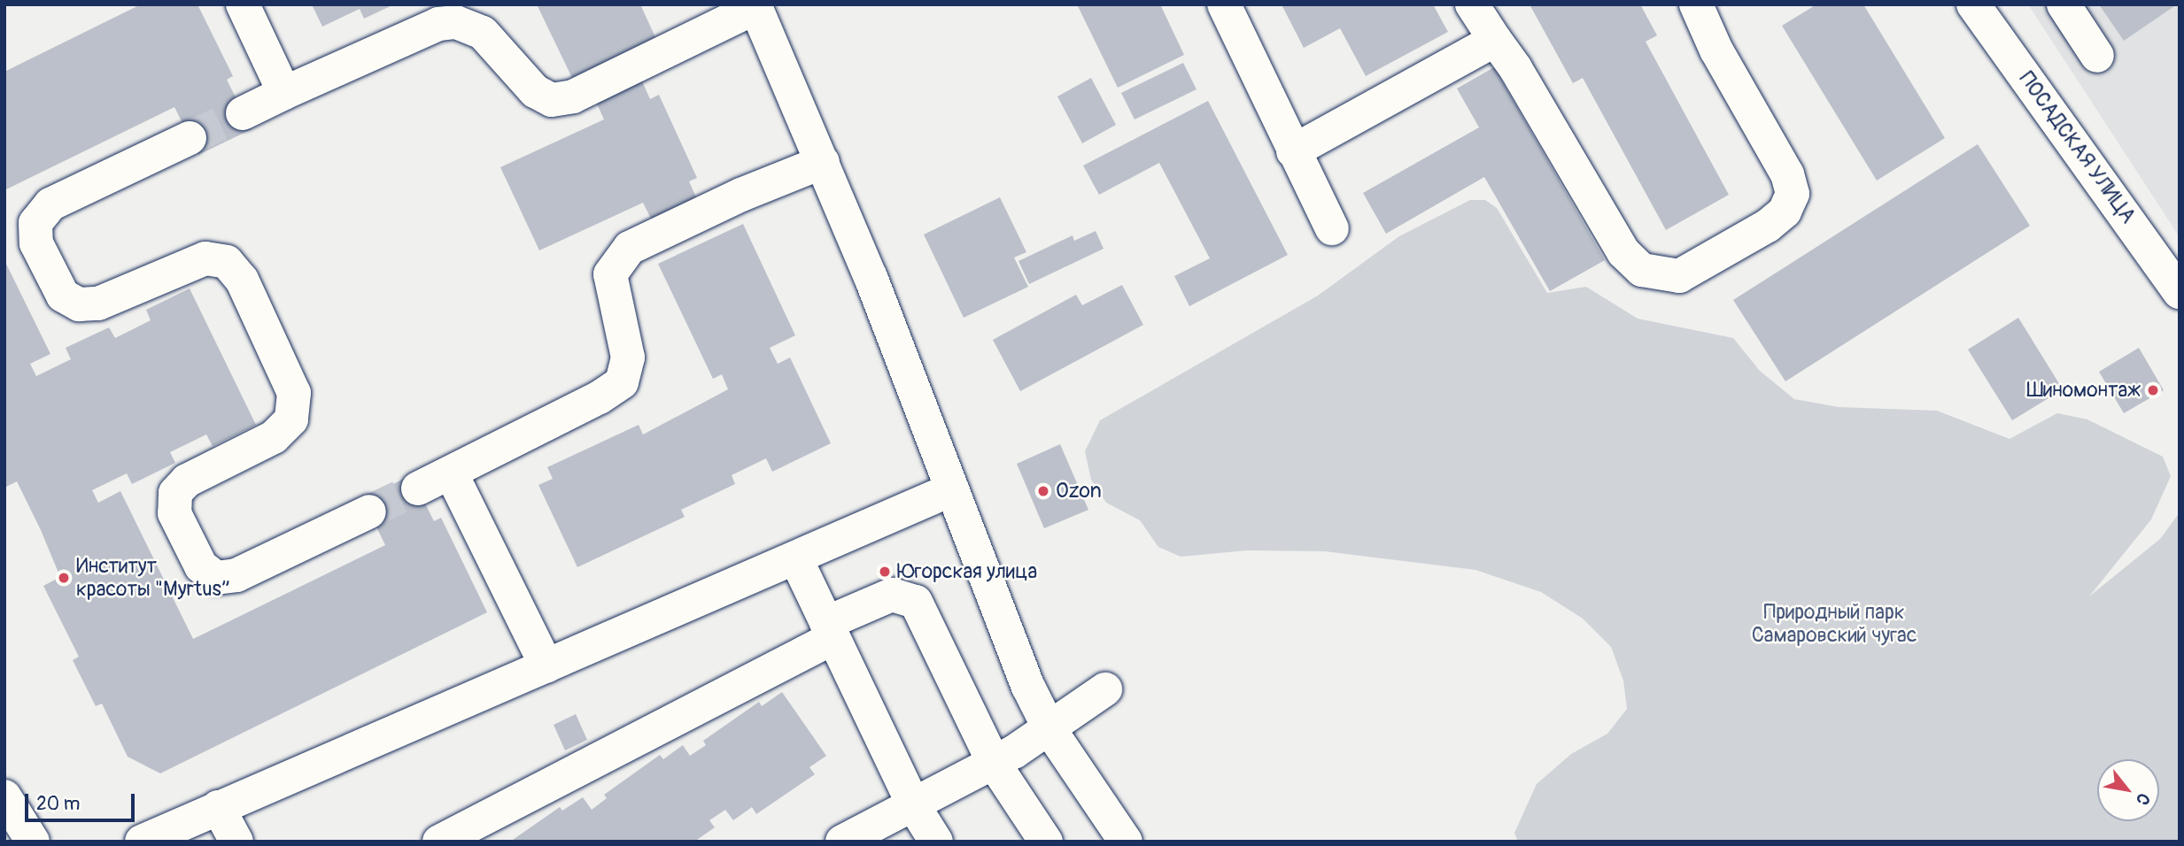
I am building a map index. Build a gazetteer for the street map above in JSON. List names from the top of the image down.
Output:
{
  "streets": {
    "street": ["ПОСАДСКАЯ УЛИЦА"]
  },
  "parks": ["Природный парк Самаровский чугас"],
  "places": [
    "Шиномонтаж",
    "Ozon",
    "Югорская улица",
    "Институт красоты \"Myrtus”"
  ],
  "scale_bar": "20 m",
  "north": "bottom right"
}
